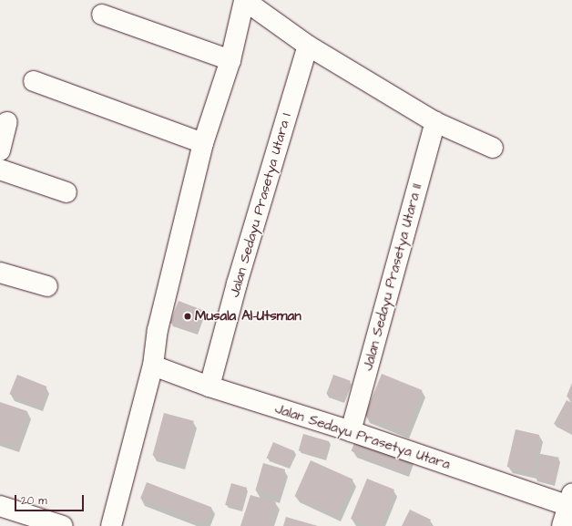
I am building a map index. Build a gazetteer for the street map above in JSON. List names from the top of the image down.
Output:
{
  "streets": {
    "street": ["Jalan Sedayu Prasetya Utara I", "Jalan Sedayu Prasetya Utara II", "Jalan Sedayu Prasetya Utara"]
  },
  "crossings": [
    ["Jalan Sedayu Prasetya Utara I", "Jalan Sedayu Prasetya Utara"],
    ["Jalan Sedayu Prasetya Utara II", "Jalan Sedayu Prasetya Utara"]
  ],
  "places": ["Musala Al-Utsman"],
  "scale_bar": "20 m"
}
